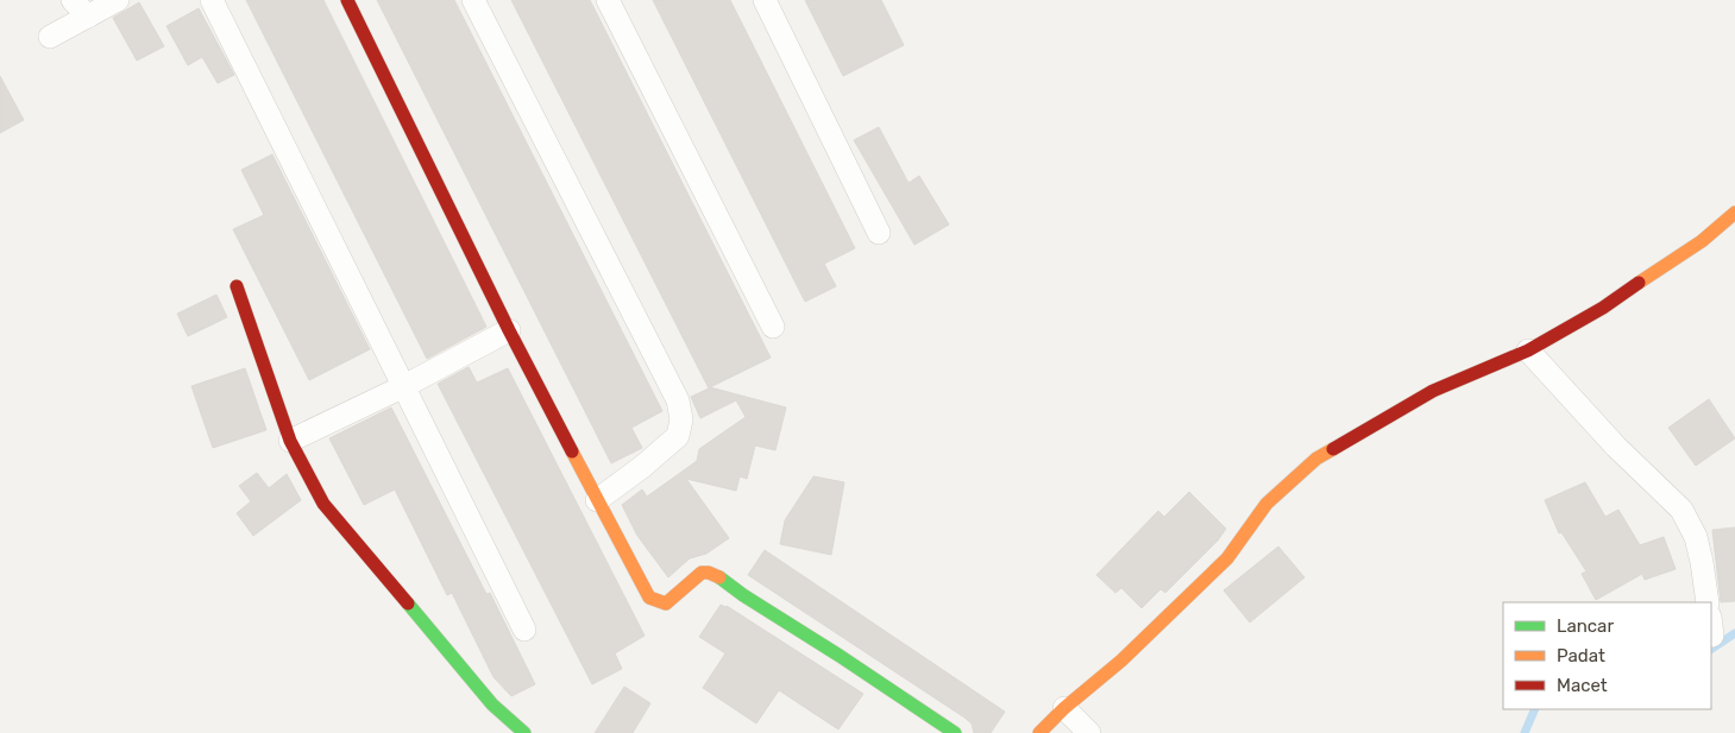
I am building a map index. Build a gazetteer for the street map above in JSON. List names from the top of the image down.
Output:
{
  "legend": ["Lancar", "Padat", "Macet"]
}
